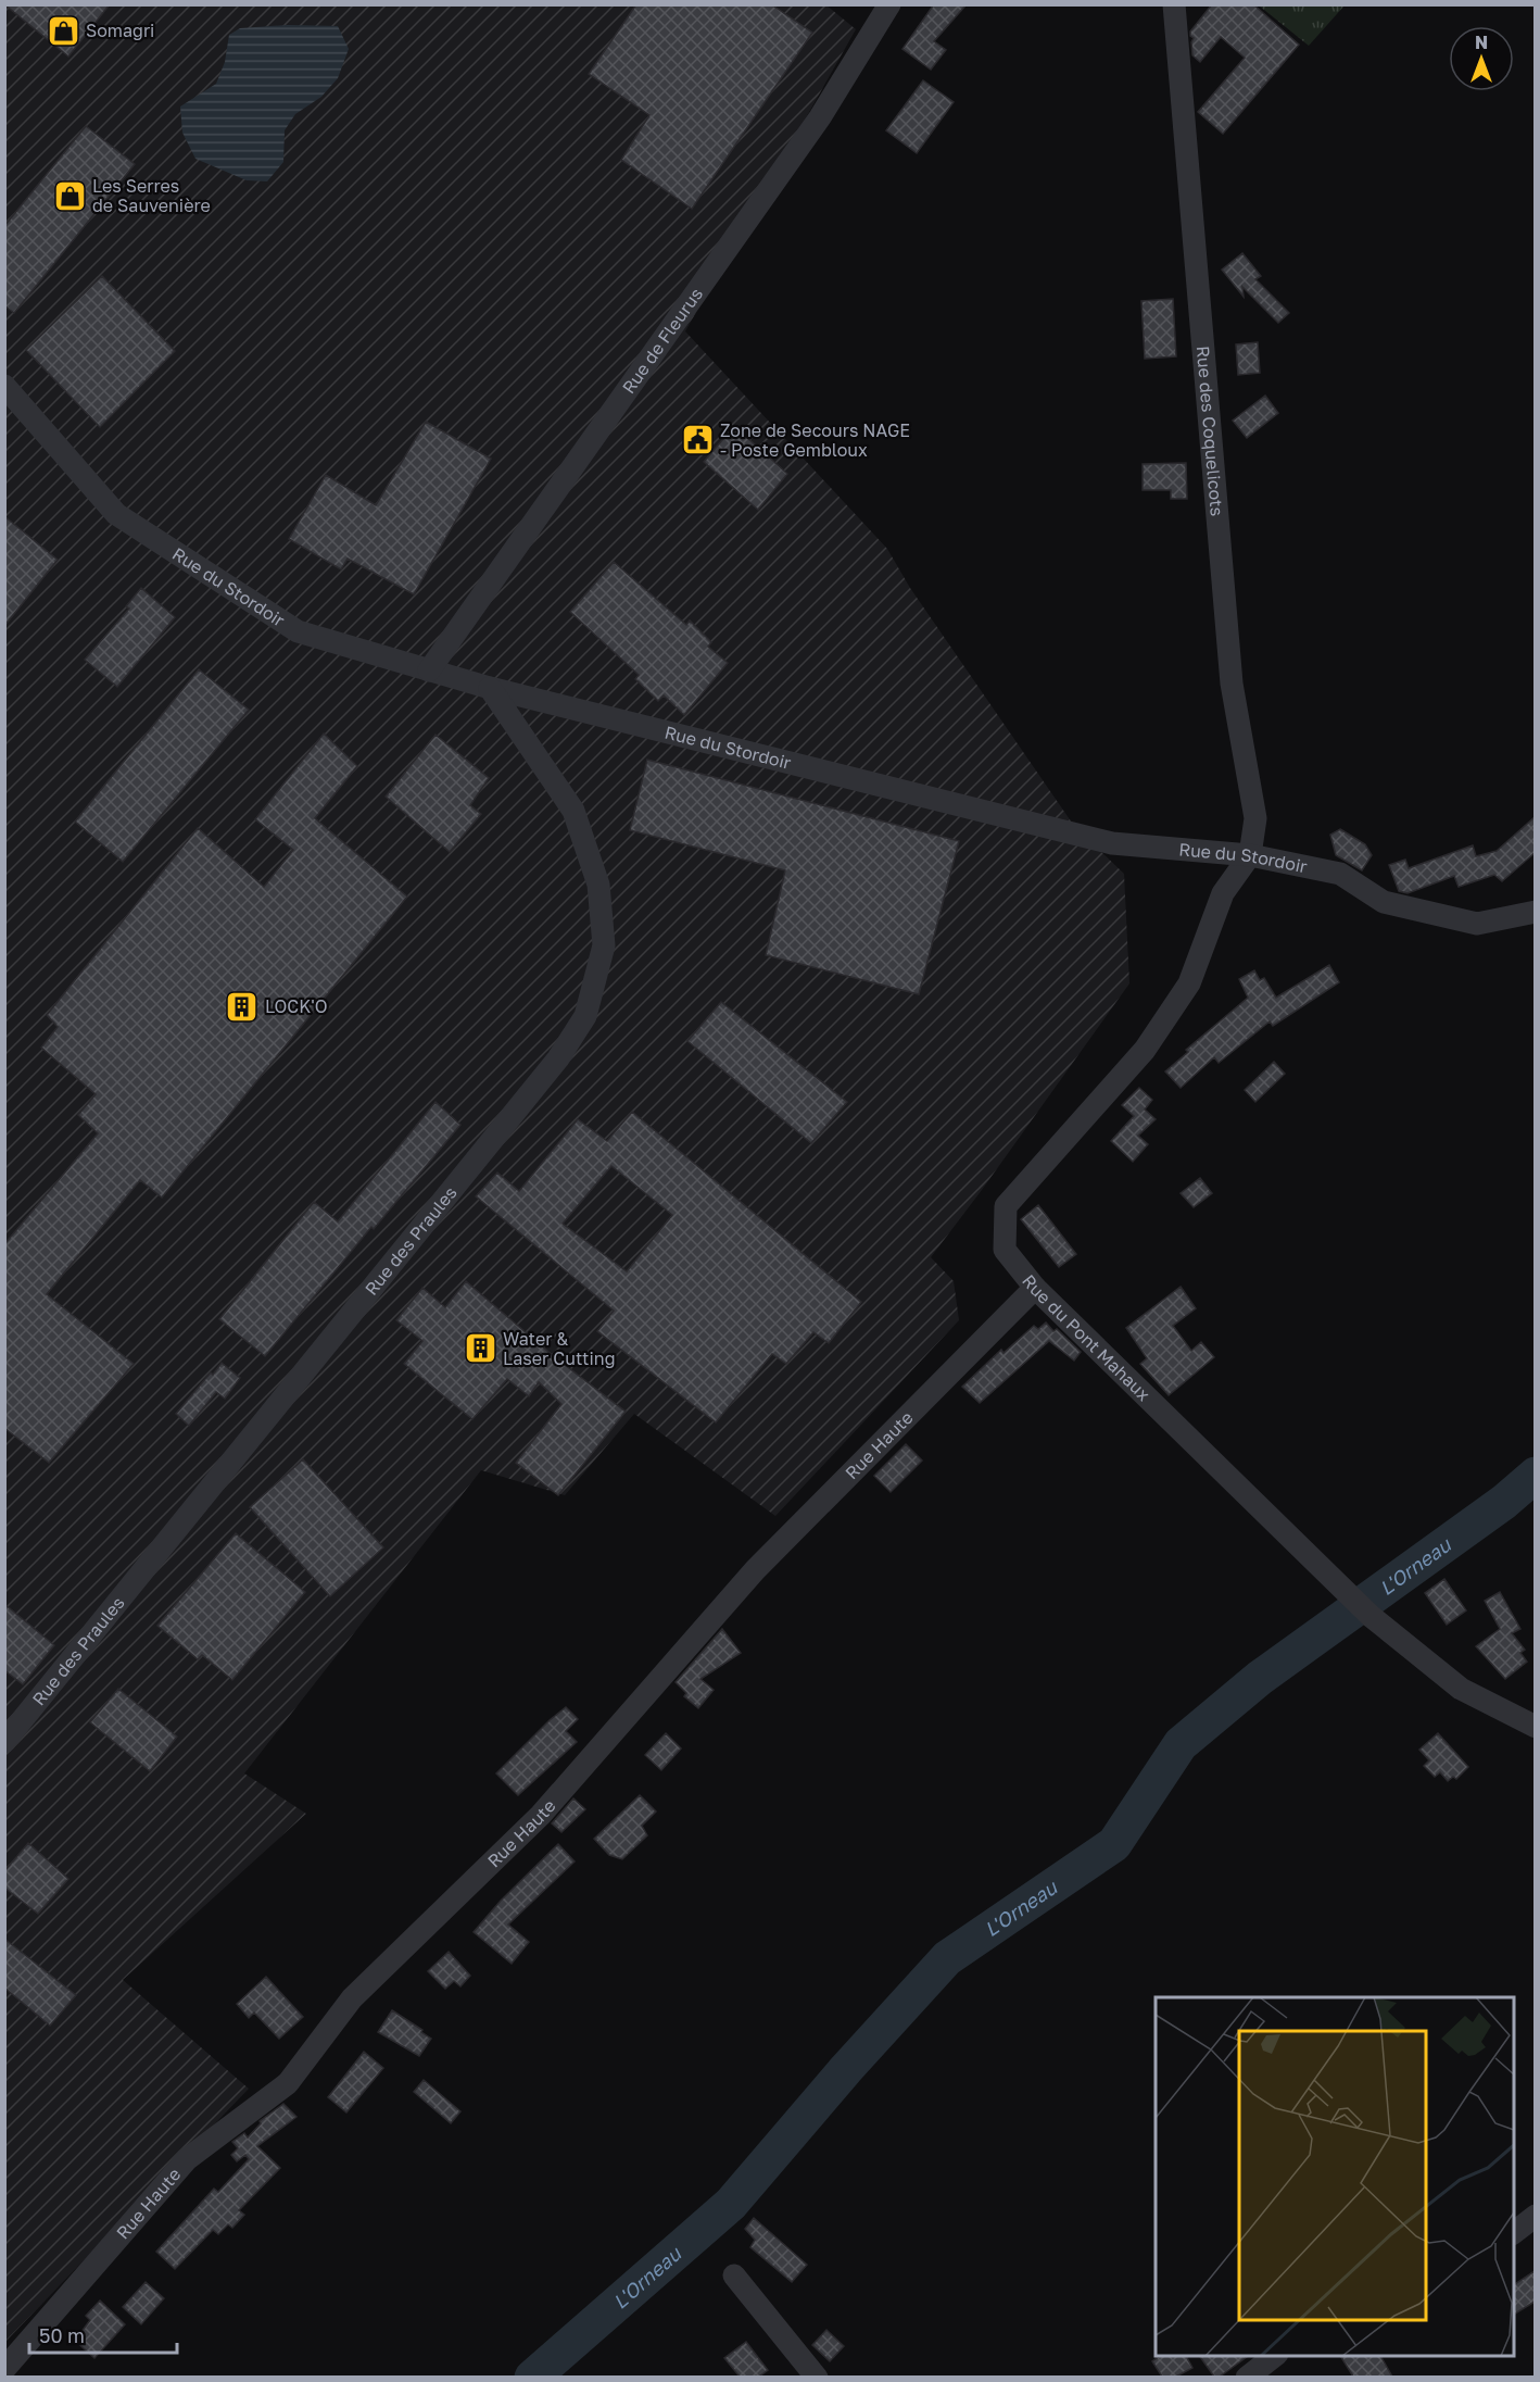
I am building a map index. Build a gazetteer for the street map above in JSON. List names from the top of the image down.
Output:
{
  "streets": {
    "street": [
      "Rue de Fleurus",
      "Rue des Coquelicots",
      "Rue du Stordoir",
      "Rue des Praules",
      "Rue du Pont Mahaux",
      "Rue Haute"
    ]
  },
  "crossings": [
    ["Rue de Fleurus", "Rue du Stordoir"],
    ["Rue des Coquelicots", "Rue du Stordoir"],
    ["Rue des Coquelicots", "Rue du Pont Mahaux"],
    ["Rue du Stordoir", "Rue des Praules"],
    ["Rue du Stordoir", "Rue du Pont Mahaux"],
    ["Rue du Pont Mahaux", "Rue Haute"]
  ],
  "water": ["L'Orneau"],
  "places": {
    "shop": ["Somagri", "Les Serres de Sauvenière"],
    "public building": ["Zone de Secours NAGE - Poste Gembloux"],
    "building": ["LOCK'O", "Water & Laser Cutting"]
  },
  "scale_bar": "50 m",
  "north": "top"
}
